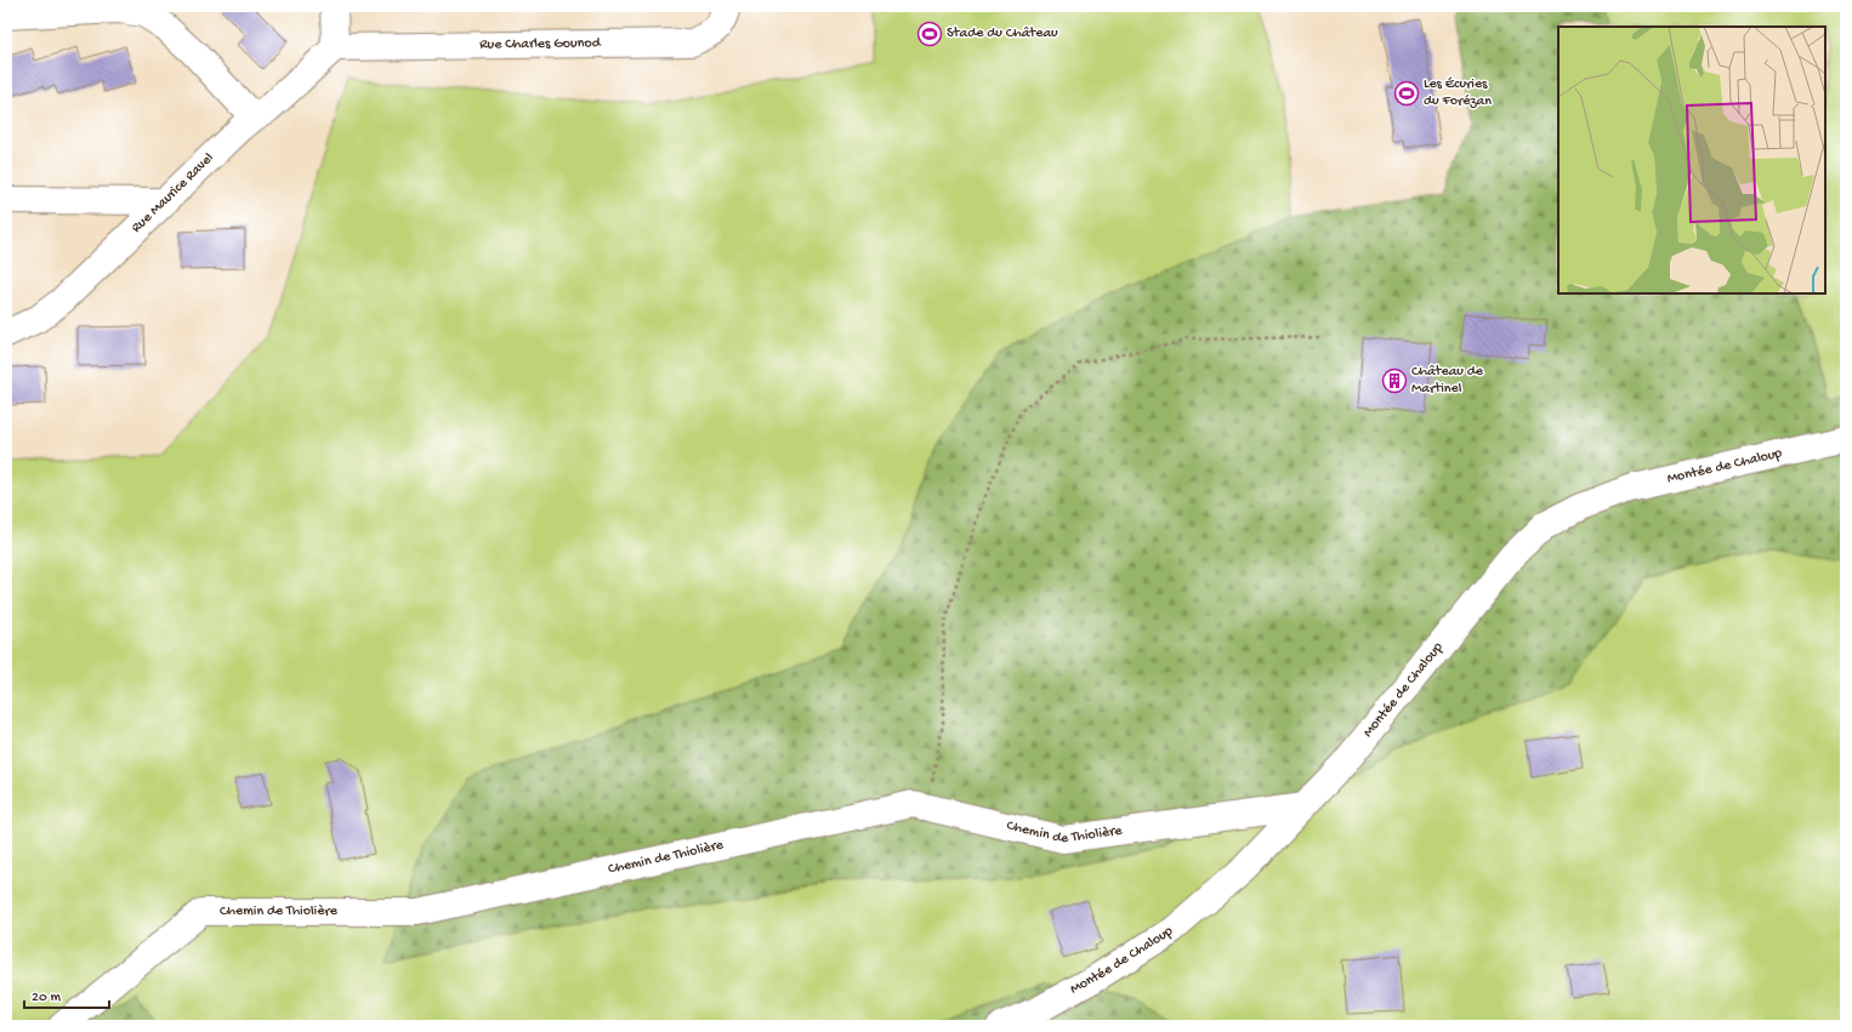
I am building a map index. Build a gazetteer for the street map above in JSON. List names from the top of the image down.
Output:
{
  "streets": {
    "street": [
      "Rue Charles Gounod",
      "Rue Maurice Ravel",
      "Montée de Chaloup",
      "Chemin de Thiolière"
    ]
  },
  "crossings": [
    ["Rue Charles Gounod", "Rue Maurice Ravel"],
    ["Montée de Chaloup", "Chemin de Thiolière"]
  ],
  "places": {
    "sports": ["Stade du Château", "Les Écuries du Forézan"],
    "building": ["Château de Martinel"]
  },
  "scale_bar": "20 m"
}
